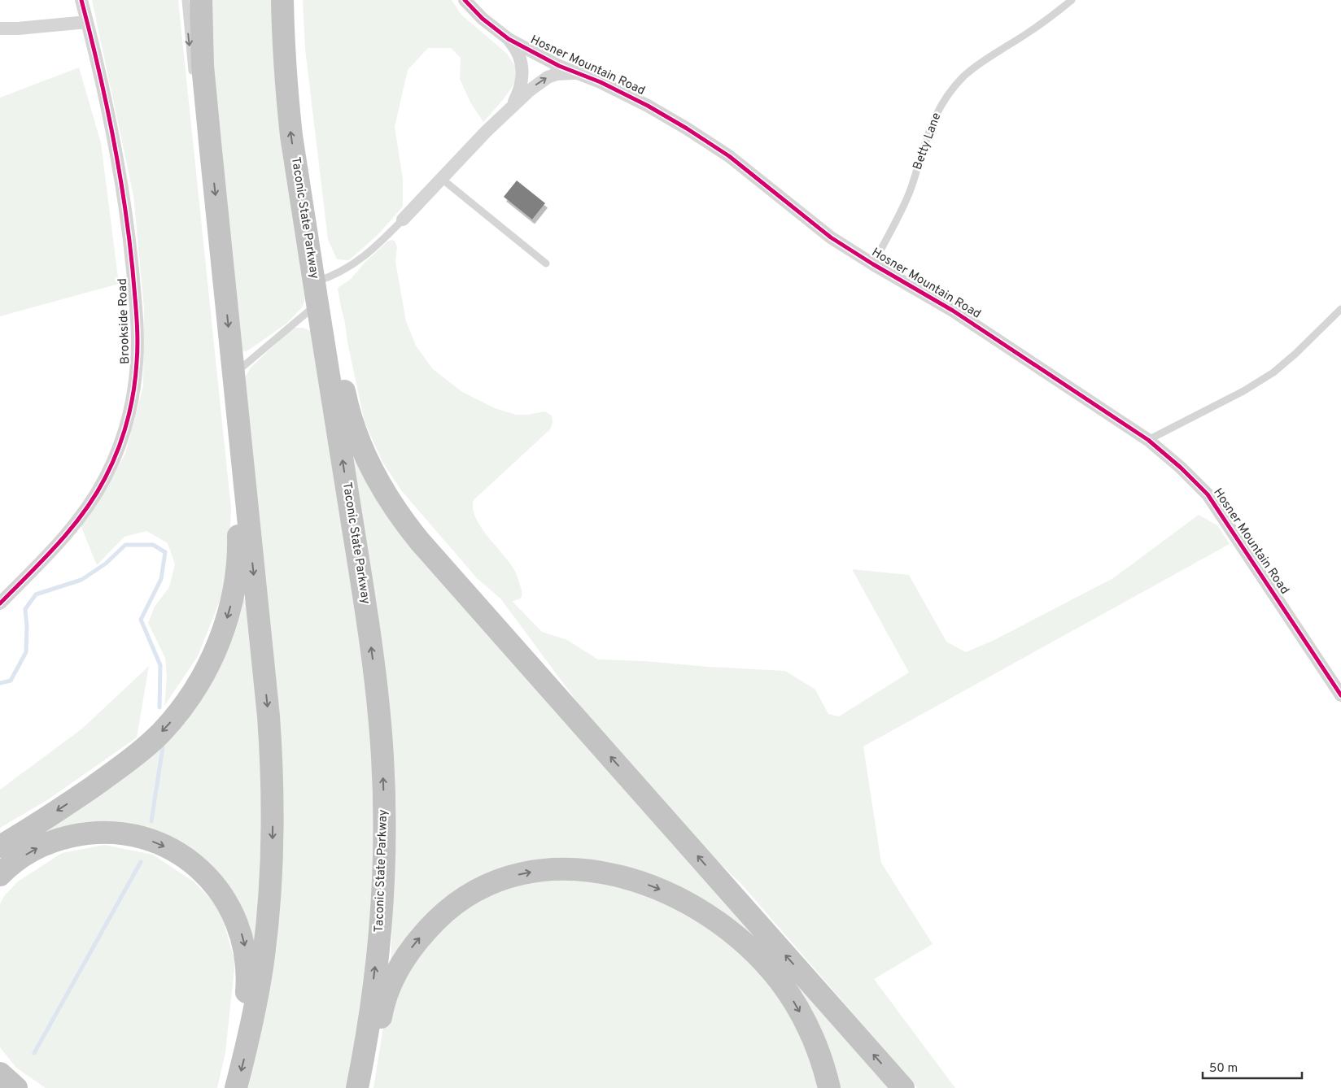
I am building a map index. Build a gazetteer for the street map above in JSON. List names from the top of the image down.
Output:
{
  "streets": {
    "highway": ["Taconic State Parkway"],
    "street": ["Hosner Mountain Road", "Brookside Road"],
    "lane": ["Betty Lane"]
  },
  "crossings": [
    ["Hosner Mountain Road", "Betty Lane"]
  ],
  "scale_bar": "50 m"
}
